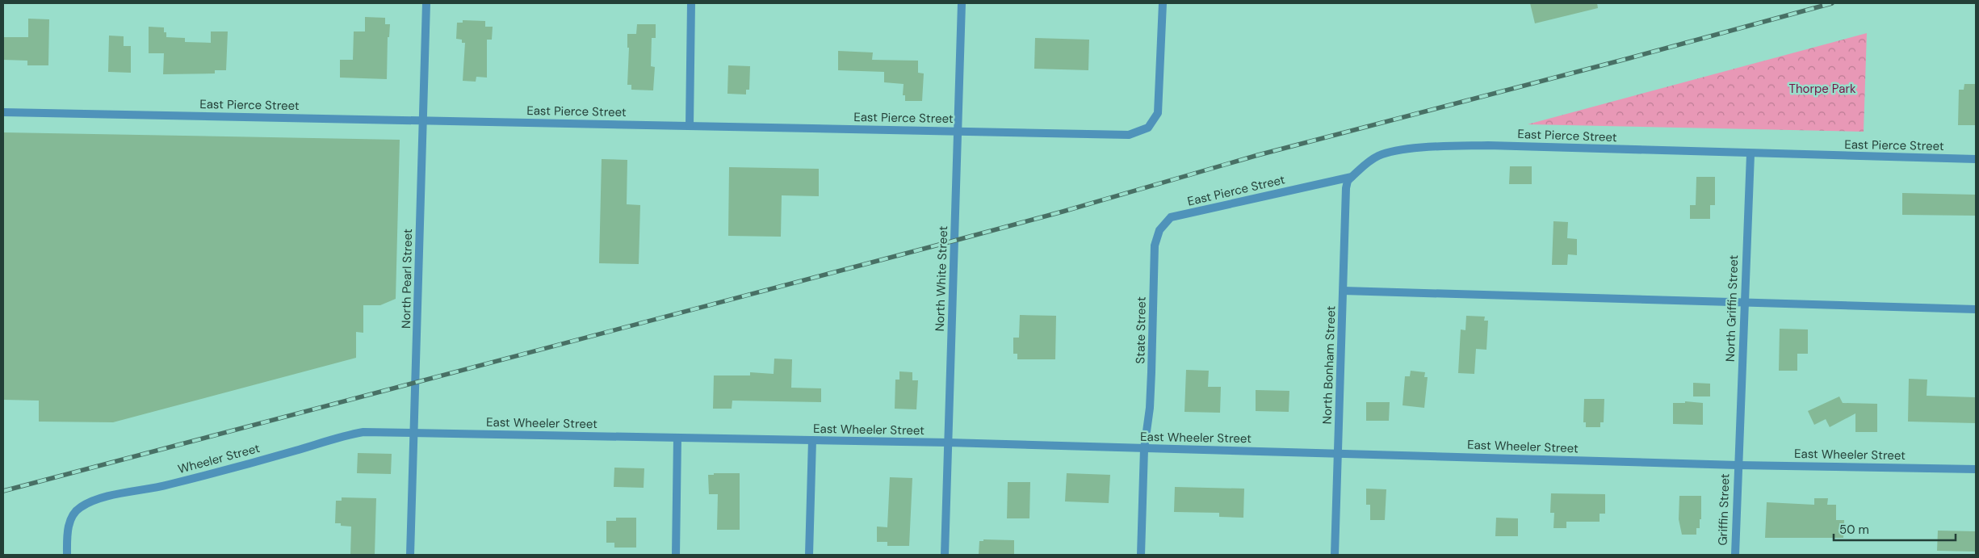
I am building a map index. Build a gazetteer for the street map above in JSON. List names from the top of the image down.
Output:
{
  "streets": {
    "street": [
      "East Pierce Street",
      "North Pearl Street",
      "North White Street",
      "North Griffin Street",
      "State Street",
      "North Bonham Street",
      "East Wheeler Street",
      "Wheeler Street",
      "Griffin Street"
    ]
  },
  "crossings": [
    ["East Pierce Street", "North Pearl Street"],
    ["East Pierce Street", "North White Street"],
    ["East Pierce Street", "North Griffin Street"],
    ["East Pierce Street", "State Street"],
    ["East Pierce Street", "North Bonham Street"],
    ["North Pearl Street", "East Wheeler Street"],
    ["North Pearl Street", "Wheeler Street"],
    ["North White Street", "East Wheeler Street"],
    ["North Griffin Street", "East Wheeler Street"],
    ["North Griffin Street", "Griffin Street"],
    ["State Street", "East Wheeler Street"],
    ["North Bonham Street", "East Wheeler Street"],
    ["East Wheeler Street", "Wheeler Street"],
    ["East Wheeler Street", "Griffin Street"]
  ],
  "parks": ["Thorpe Park"],
  "scale_bar": "50 m"
}
